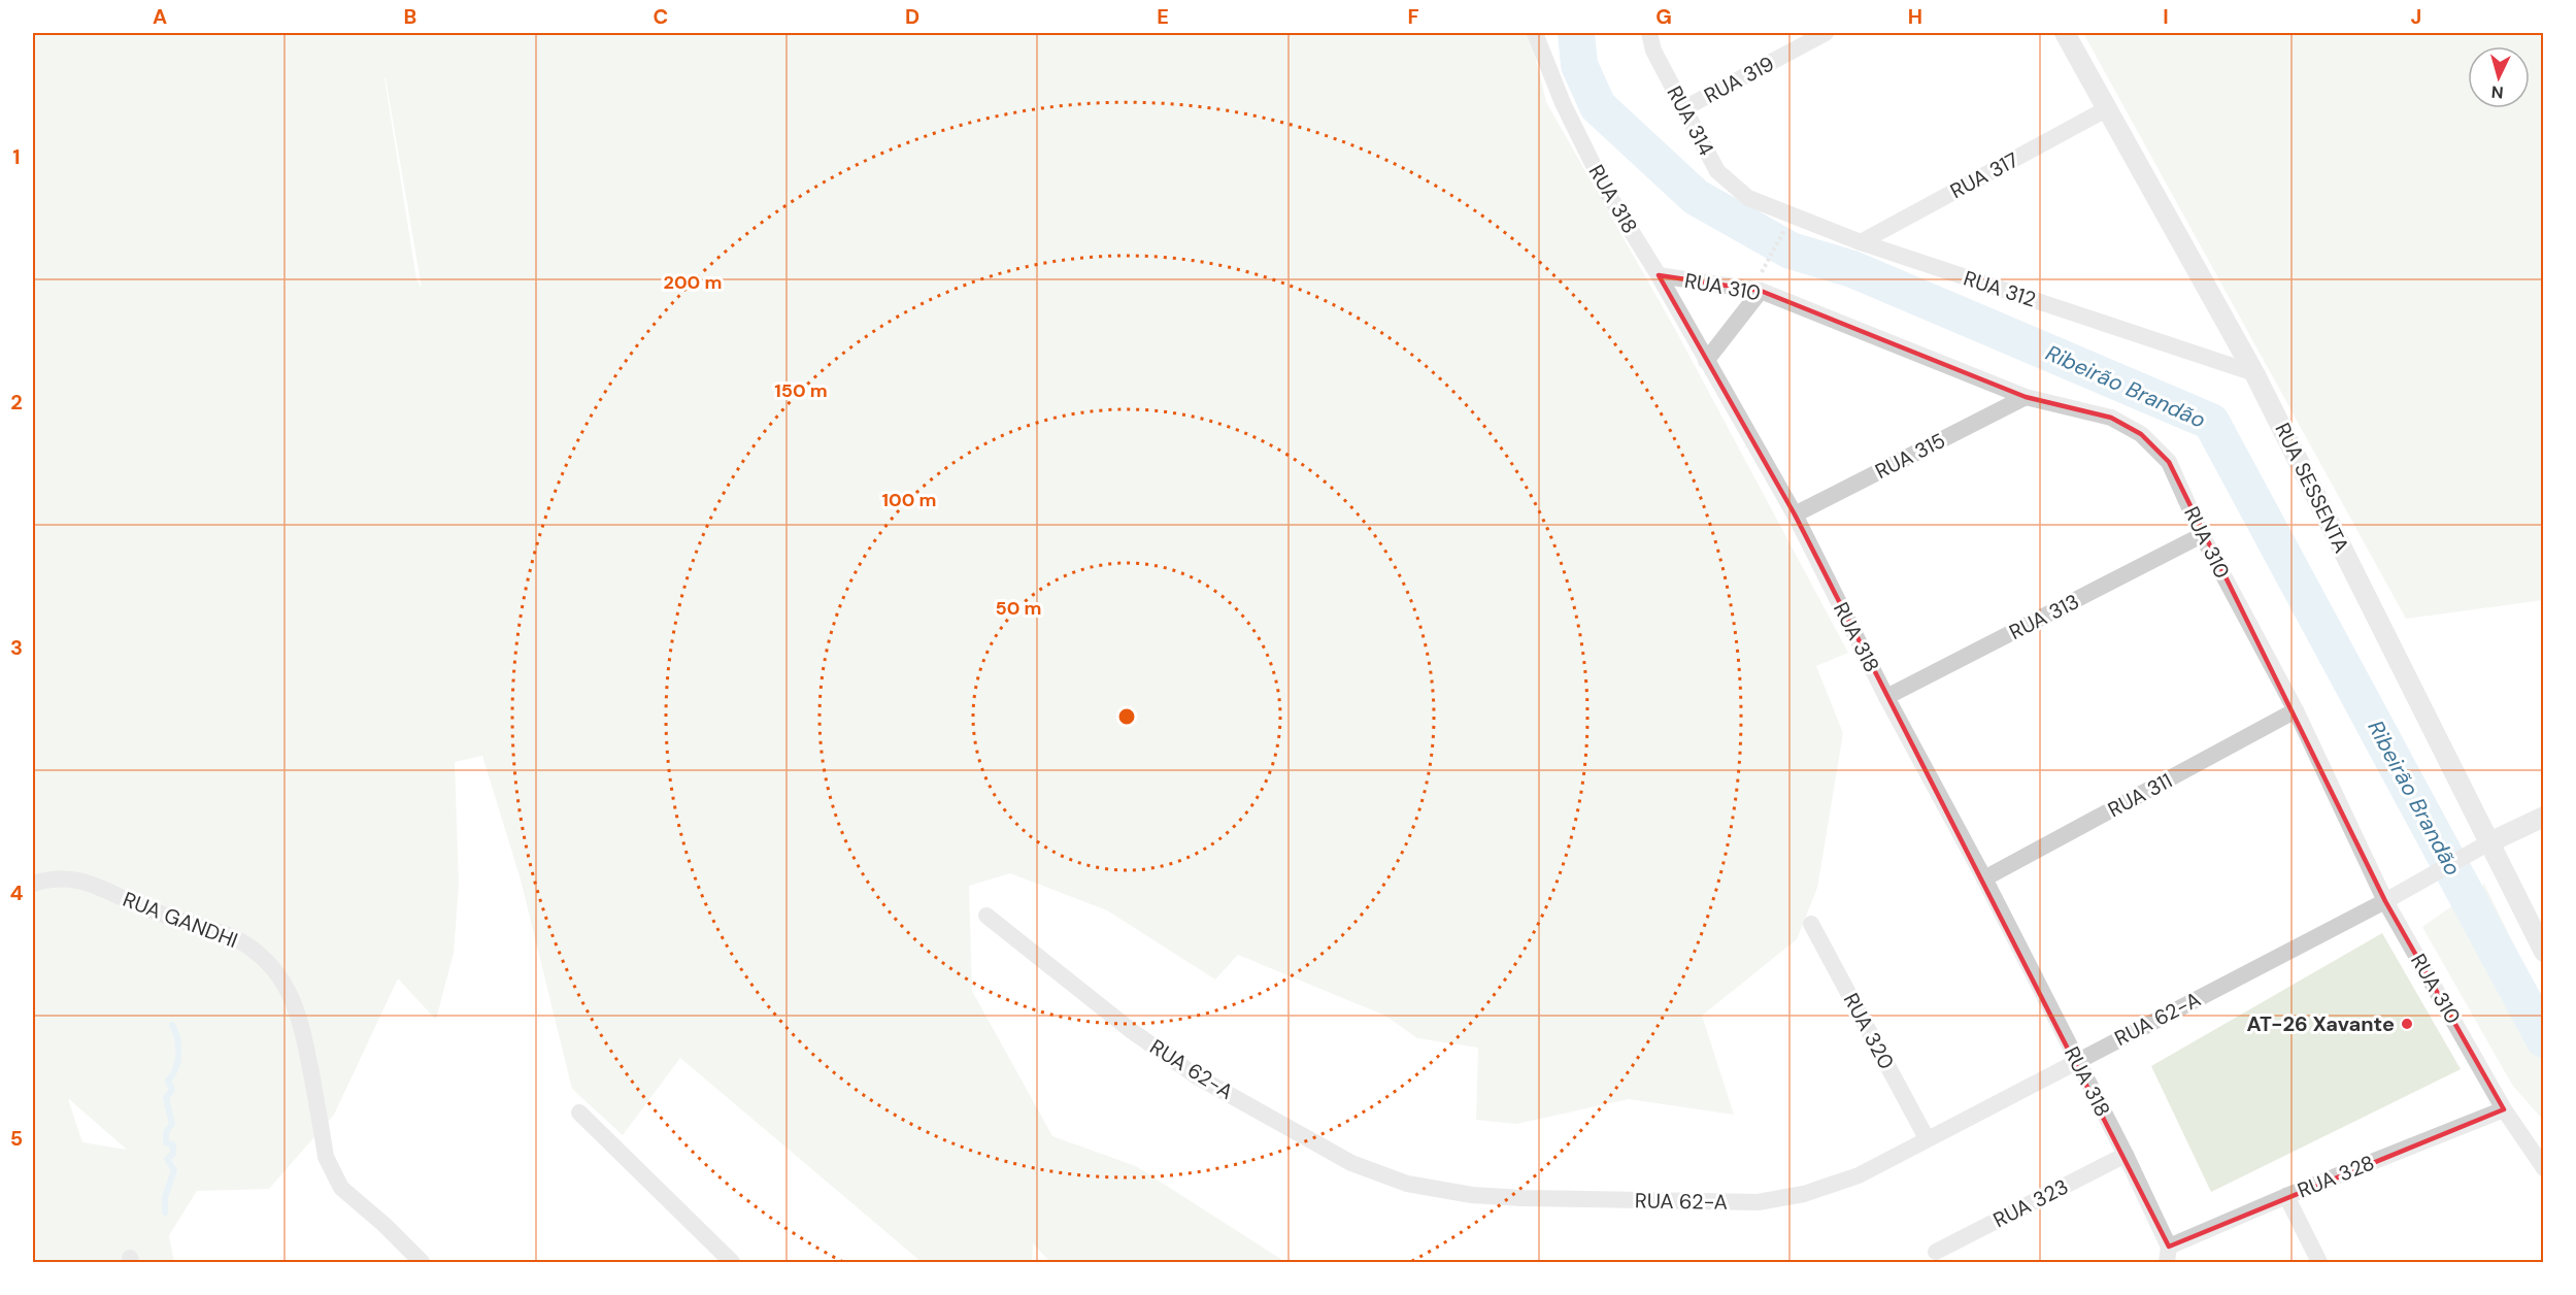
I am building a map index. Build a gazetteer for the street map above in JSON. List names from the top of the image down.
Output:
{
  "streets": {
    "street": [
      "RUA 319",
      "RUA 314",
      "RUA 317",
      "RUA 318",
      "RUA 310",
      "RUA 312",
      "RUA 315",
      "RUA SESSENTA",
      "RUA 313",
      "RUA 311",
      "RUA GANDHI",
      "RUA 62-A",
      "RUA 320",
      "RUA 328",
      "RUA 323"
    ]
  },
  "crossings": [
    ["RUA 319", "RUA 314"],
    ["RUA 314", "RUA 312"],
    ["RUA 317", "RUA 312"],
    ["RUA 317", "RUA SESSENTA"],
    ["RUA 318", "RUA 310"],
    ["RUA 318", "RUA 315"],
    ["RUA 318", "RUA 313"],
    ["RUA 318", "RUA 311"],
    ["RUA 318", "RUA 62-A"],
    ["RUA 318", "RUA 328"],
    ["RUA 318", "RUA 323"],
    ["RUA 310", "RUA 315"],
    ["RUA 310", "RUA 313"],
    ["RUA 310", "RUA 311"],
    ["RUA 310", "RUA 62-A"],
    ["RUA 310", "RUA 328"],
    ["RUA 312", "RUA SESSENTA"],
    ["RUA SESSENTA", "RUA 62-A"],
    ["RUA 62-A", "RUA 320"]
  ],
  "water": ["Ribeirão Brandão"],
  "places": ["AT-26 Xavante"],
  "north": "bottom",
  "grid": {
    "columns": [
      "A",
      "B",
      "C",
      "D",
      "E",
      "F",
      "G",
      "H",
      "I",
      "J"
    ],
    "rows": [
      "1",
      "2",
      "3",
      "4",
      "5"
    ]
  },
  "rings": [
    "200 m",
    "150 m",
    "100 m",
    "50 m"
  ]
}
